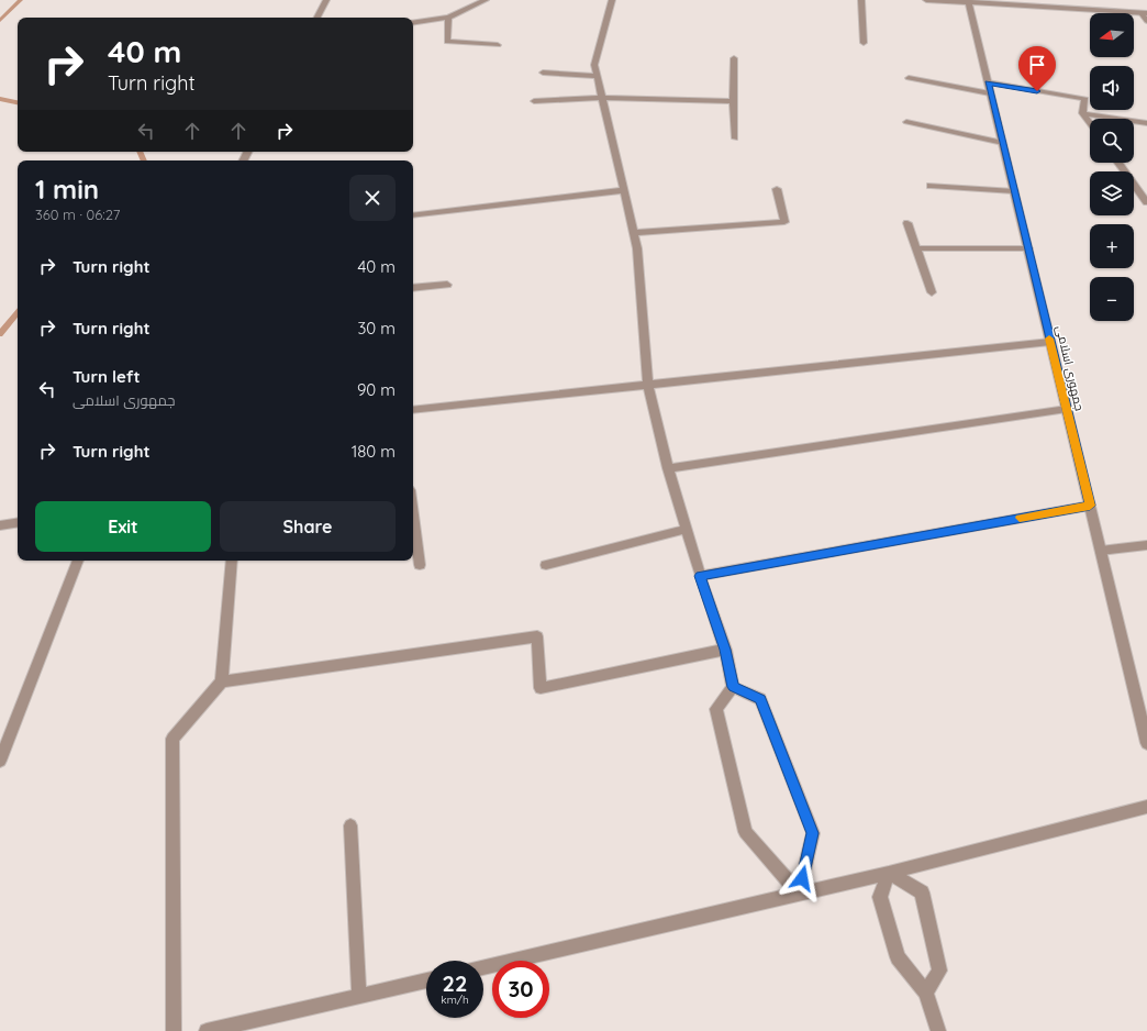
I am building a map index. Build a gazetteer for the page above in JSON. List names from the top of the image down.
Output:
{
  "streets": {
    "street": ["جمهوری اسلامی"]
  },
  "north": "left",
  "page": {
    "map_buttons": ["+", "−"],
    "turn": ["40 m", "Turn right"],
    "heading": ["1 min", "360 m · 06:27"],
    "list": [
      {
        "name": "Turn right",
        "value": "40 m"
      },
      {
        "name": "Turn right",
        "value": "30 m"
      },
      {
        "name": "Turn left",
        "note": "جمهوری اسلامی",
        "value": "90 m"
      },
      {
        "name": "Turn right",
        "value": "180 m"
      }
    ],
    "buttons": ["Exit", "Share"],
    "speed": "22 km/h",
    "limit": "30"
  }
}
